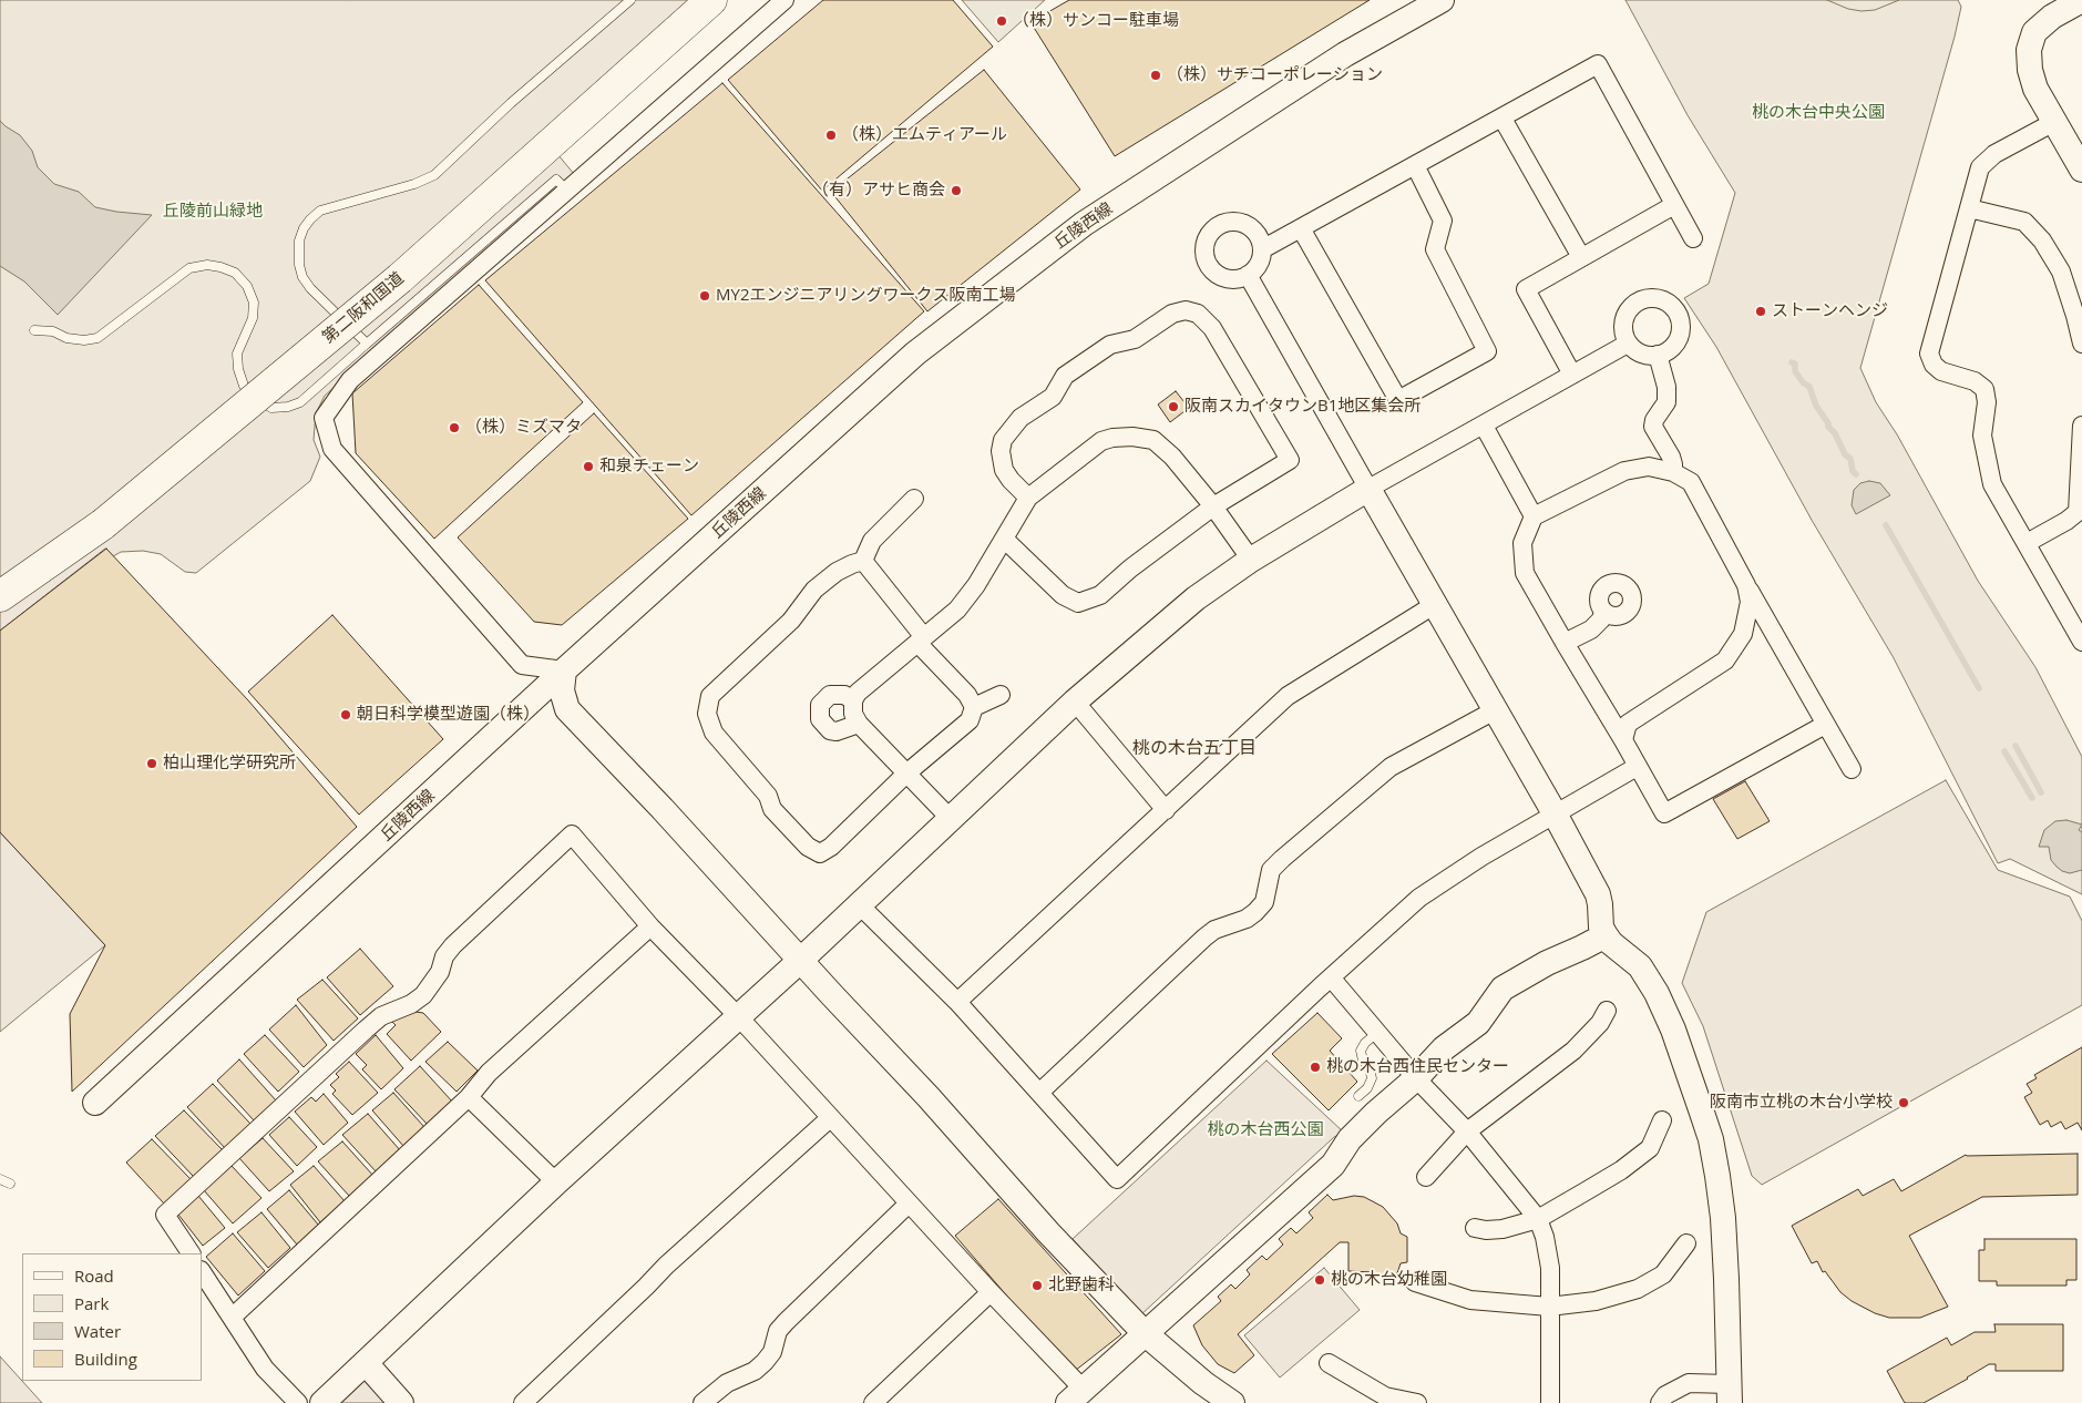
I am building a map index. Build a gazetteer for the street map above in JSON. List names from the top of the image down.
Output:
{
  "streets": {
    "highway": ["第二阪和国道"],
    "street": ["丘陵西線"]
  },
  "districts": ["桃の木台五丁目"],
  "parks": ["桃の木台中央公園", "丘陵前山緑地", "桃の木台西公園"],
  "places": [
    "（株）サンコー駐車場",
    "（株）サチコーポレーション",
    "（株）エムティアール",
    "（有）アサヒ商会",
    "MY2エンジニアリングワークス阪南工場",
    "ストーンヘンジ",
    "阪南スカイタウンB1地区集会所",
    "（株）ミズマタ",
    "和泉チェーン",
    "朝日科学模型遊園（株）",
    "柏山理化学研究所",
    "桃の木台西住民センター",
    "阪南市立桃の木台小学校",
    "桃の木台幼稚園",
    "北野歯科"
  ],
  "legend": [
    "Road",
    "Park",
    "Water",
    "Building"
  ]
}
